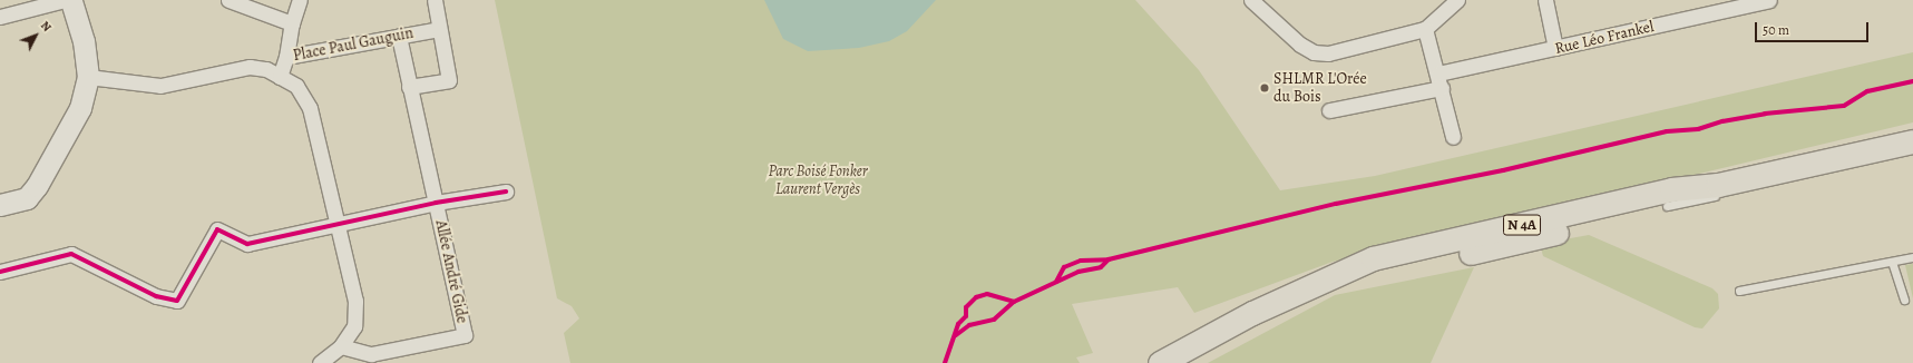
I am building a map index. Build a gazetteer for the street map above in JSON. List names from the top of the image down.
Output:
{
  "streets": {
    "main road": ["N 4A"],
    "street": ["Rue Léo Frankel", "Place Paul Gauguin", "Allée André Gide"]
  },
  "crossings": [
    ["Place Paul Gauguin", "Allée André Gide"]
  ],
  "parks": ["Parc Boisé Fonker Laurent Vergès"],
  "places": ["SHLMR L'Orée du Bois"],
  "scale_bar": "50 m",
  "north": "top right"
}
